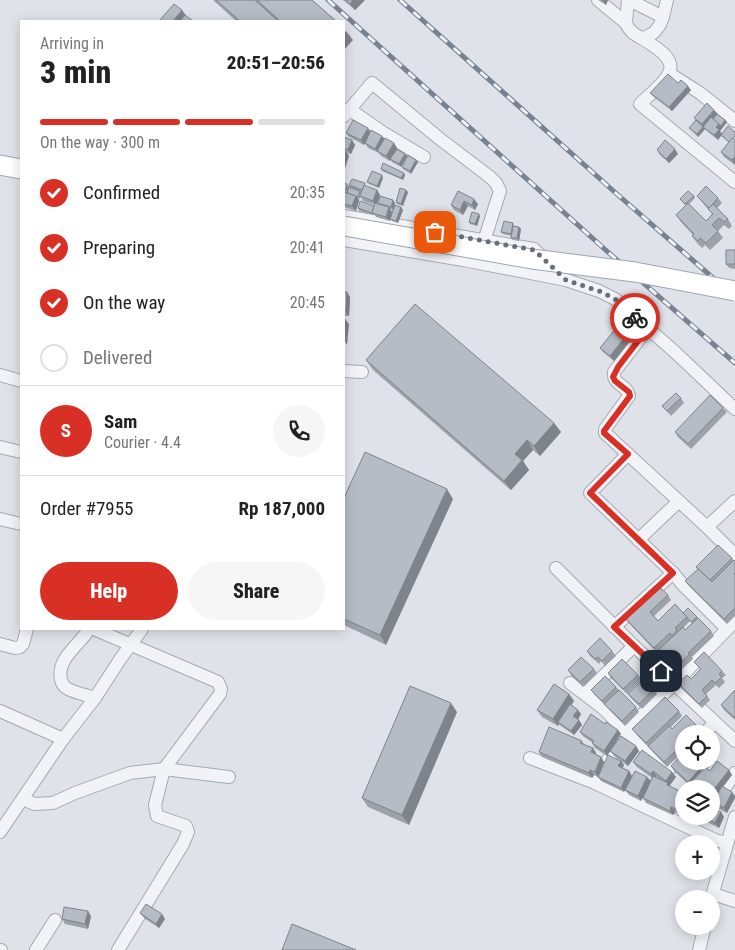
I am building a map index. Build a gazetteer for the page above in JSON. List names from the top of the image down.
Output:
{
  "page": {
    "heading": ["3 min", "Arriving in", "20:51–20:56"],
    "panel": [
      "Sam",
      "Courier · 4.4",
      "Order #7955",
      "Rp 187,000"
    ],
    "bar": "On the way · 300 m",
    "list": [
      ["Confirmed", "20:35"],
      ["Preparing", "20:41"],
      ["On the way", "20:45"],
      "Delivered"
    ],
    "round": "S",
    "buttons": ["Help", "Share"],
    "map_buttons": ["+", "−"]
  }
}
